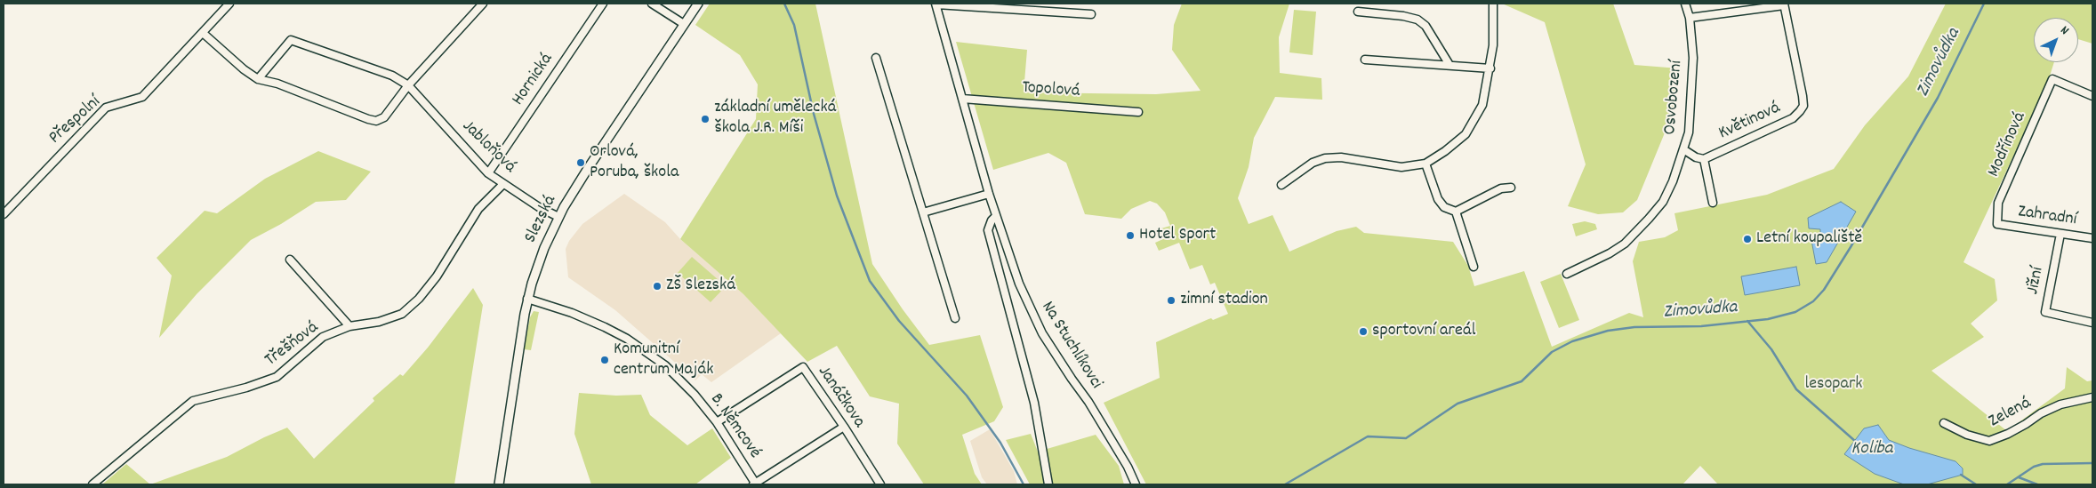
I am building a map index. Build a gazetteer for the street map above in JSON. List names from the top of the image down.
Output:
{
  "streets": {
    "street": [
      "Hornická",
      "Topolová",
      "Osvobození",
      "Přespolní",
      "Květinová",
      "Modřínová",
      "Jabloňová",
      "Zahradní",
      "Slezská",
      "Jižní",
      "Třešňová",
      "Na Stuchlíkovci",
      "Janáčkova",
      "Zelená",
      "B. Němcové"
    ]
  },
  "crossings": [
    ["Hornická", "Jabloňová"],
    ["Topolová", "Na Stuchlíkovci"],
    ["Osvobození", "Květinová"],
    ["Modřínová", "Zahradní"],
    ["Jabloňová", "Slezská"],
    ["Jabloňová", "Třešňová"],
    ["Zahradní", "Jižní"],
    ["Slezská", "B. Němcové"],
    ["Janáčkova", "B. Němcové"]
  ],
  "water": ["Zimovůdka", "Koliba"],
  "parks": ["lesopark"],
  "places": [
    "základní umělecká škola J.R. Míši",
    "Orlová, Poruba, škola",
    "Hotel Sport",
    "Letní koupaliště",
    "ZŠ Slezská",
    "zimní stadion",
    "sportovní areál",
    "Komunitní centrum Maják"
  ],
  "north": "top right"
}
